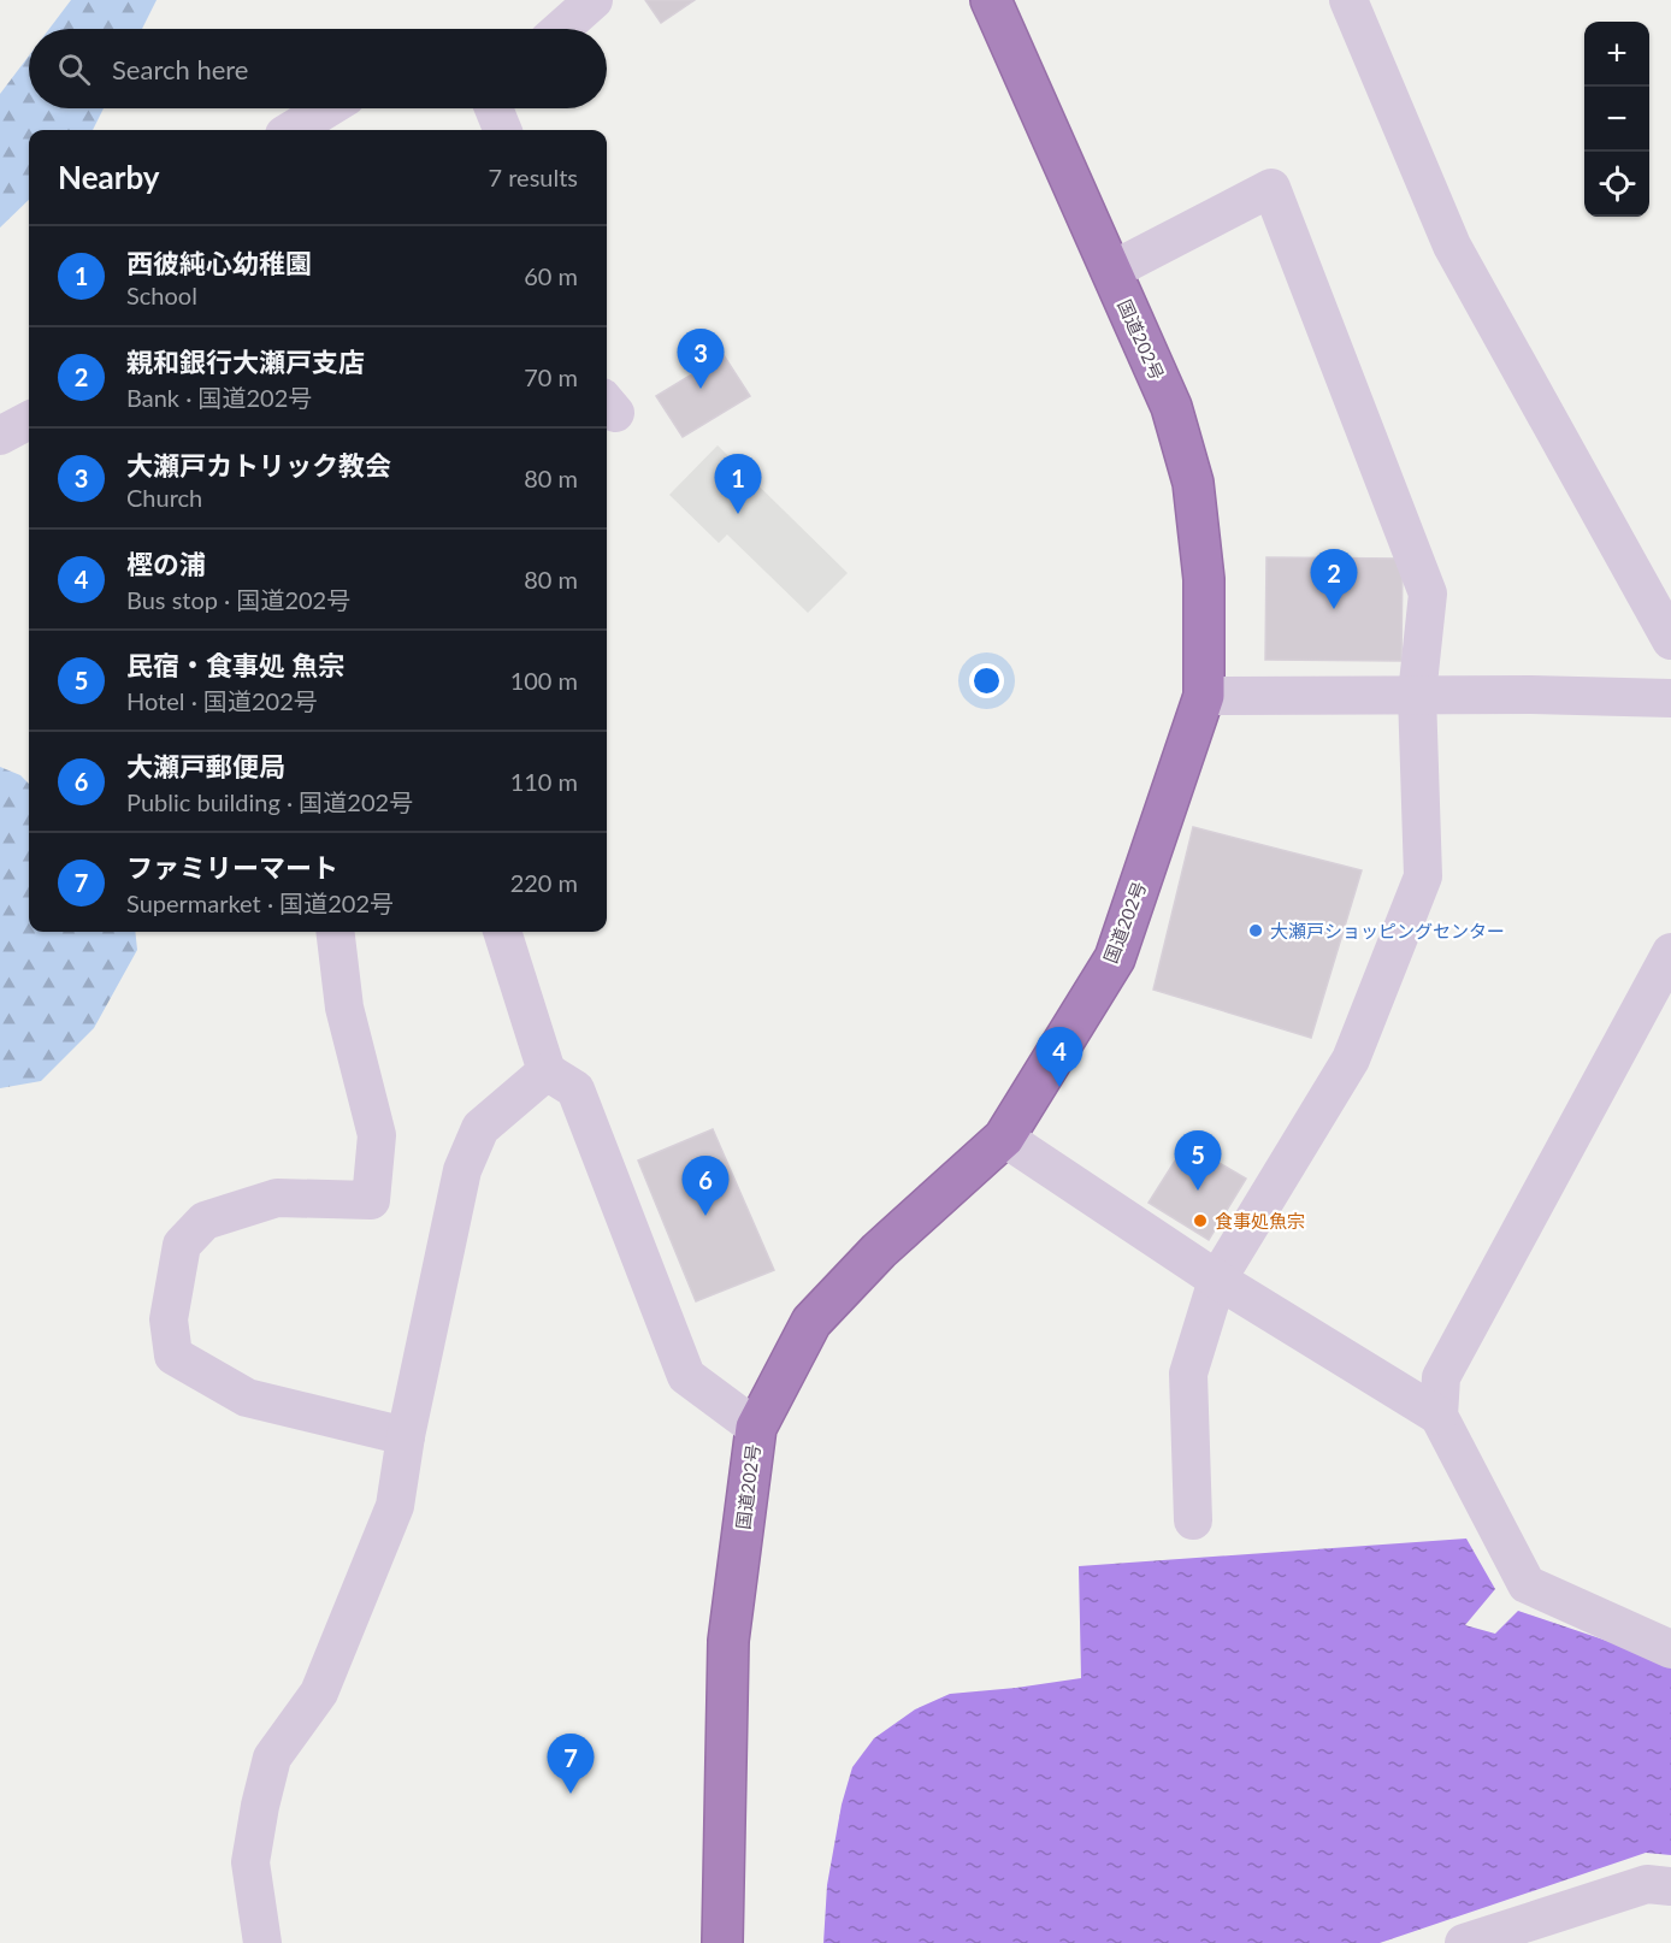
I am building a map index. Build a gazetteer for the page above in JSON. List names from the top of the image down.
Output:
{
  "streets": {
    "highway": ["国道202号"]
  },
  "places": ["大瀬戸ショッピングセンター", "食事処魚宗"],
  "page": {
    "map_buttons": ["+", "−"],
    "search": "Search here",
    "heading": ["Nearby", "7 results"],
    "list": [
      {
        "mark": "1",
        "name": "西彼純心幼稚園",
        "note": "School",
        "value": "60 m"
      },
      {
        "mark": "2",
        "name": "親和銀行大瀬戸支店",
        "note": "Bank · 国道202号",
        "value": "70 m"
      },
      {
        "mark": "3",
        "name": "大瀬戸カトリック教会",
        "note": "Church",
        "value": "80 m"
      },
      {
        "mark": "4",
        "name": "樫の浦",
        "note": "Bus stop · 国道202号",
        "value": "80 m"
      },
      {
        "mark": "5",
        "name": "民宿・食事処 魚宗",
        "note": "Hotel · 国道202号",
        "value": "100 m"
      },
      {
        "mark": "6",
        "name": "大瀬戸郵便局",
        "note": "Public building · 国道202号",
        "value": "110 m"
      },
      {
        "mark": "7",
        "name": "ファミリーマート",
        "note": "Supermarket · 国道202号",
        "value": "220 m"
      }
    ],
    "pins": [
      "3",
      "1",
      "2",
      "4",
      "5",
      "6",
      "7"
    ]
  }
}
